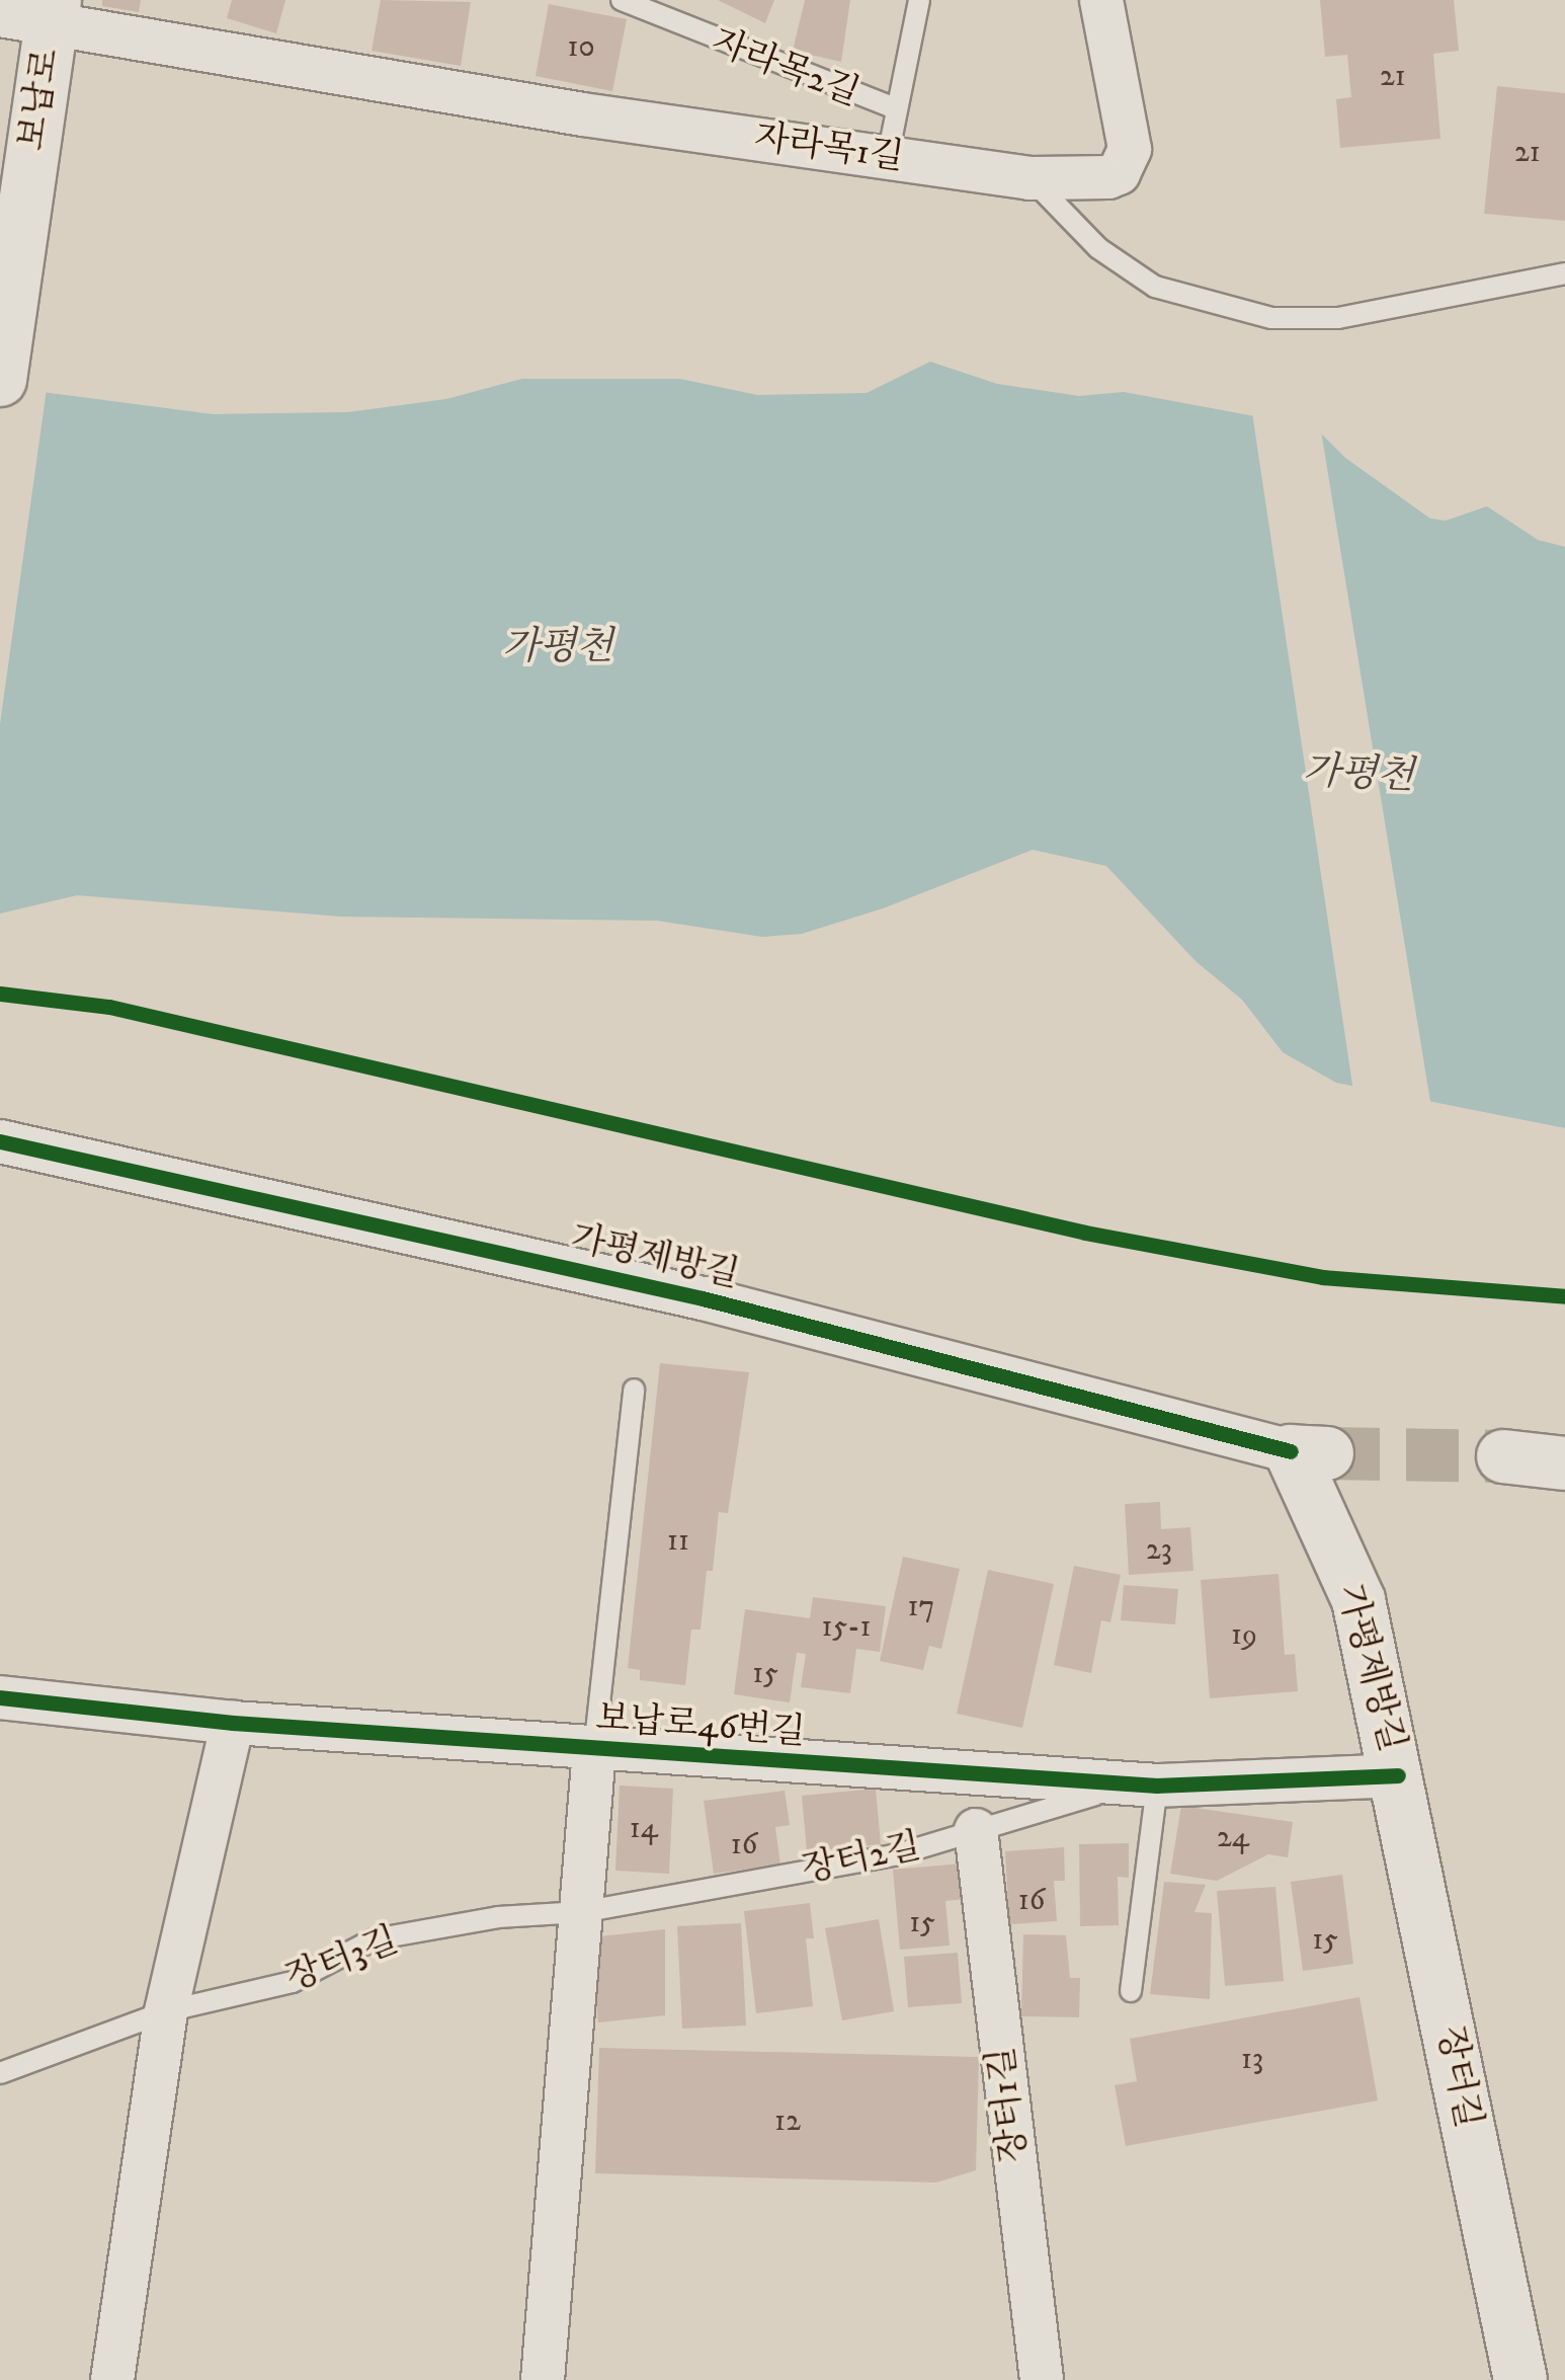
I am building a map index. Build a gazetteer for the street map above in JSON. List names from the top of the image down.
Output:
{
  "streets": {
    "street": [
      "보납로",
      "자라목1길",
      "가평제방길",
      "보납로46번길",
      "장터길",
      "장터1길"
    ],
    "lane": ["자라목2길", "장터2길", "장터3길"]
  },
  "crossings": [
    ["자라목2길", "자라목1길"],
    ["보납로", "자라목1길"],
    ["가평제방길", "보납로46번길"],
    ["가평제방길", "장터길"],
    ["보납로46번길", "장터2길"],
    ["보납로46번길", "장터길"],
    ["장터2길", "장터3길"],
    ["장터2길", "장터1길"]
  ],
  "water": ["가평천"],
  "house_numbers": [
    "10",
    "21",
    "21",
    "11",
    "23",
    "17",
    "15-1",
    "19",
    "15",
    "14",
    "24",
    "16",
    "16",
    "15",
    "15",
    "13",
    "12"
  ]
}
